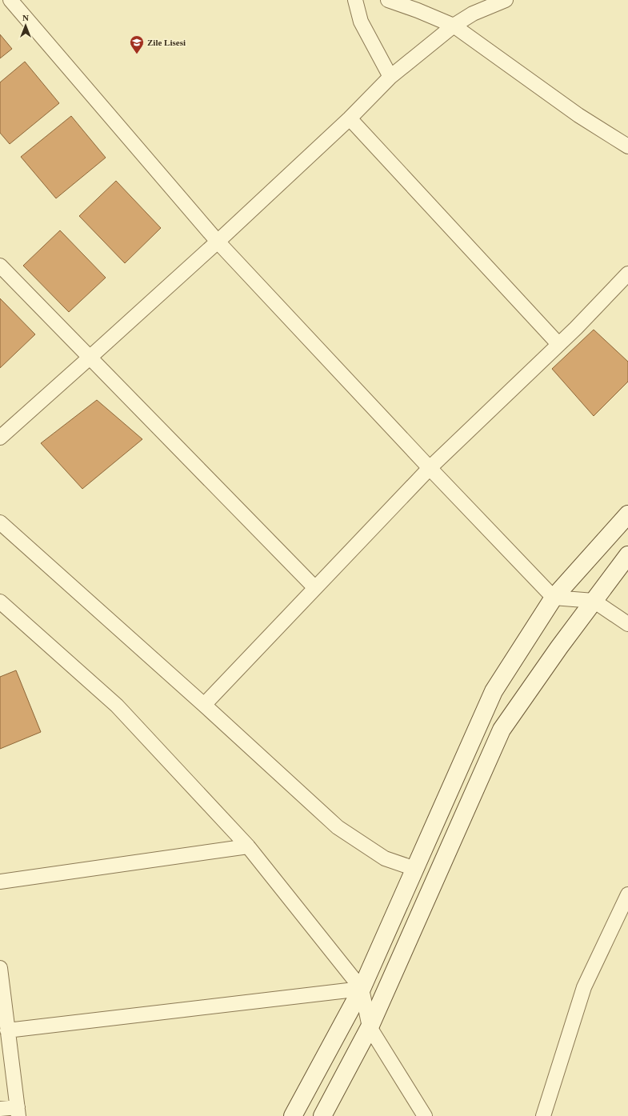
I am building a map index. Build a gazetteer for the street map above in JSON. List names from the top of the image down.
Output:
{
  "places": {
    "school or university": ["Zile Lisesi"]
  },
  "north": "top"
}
